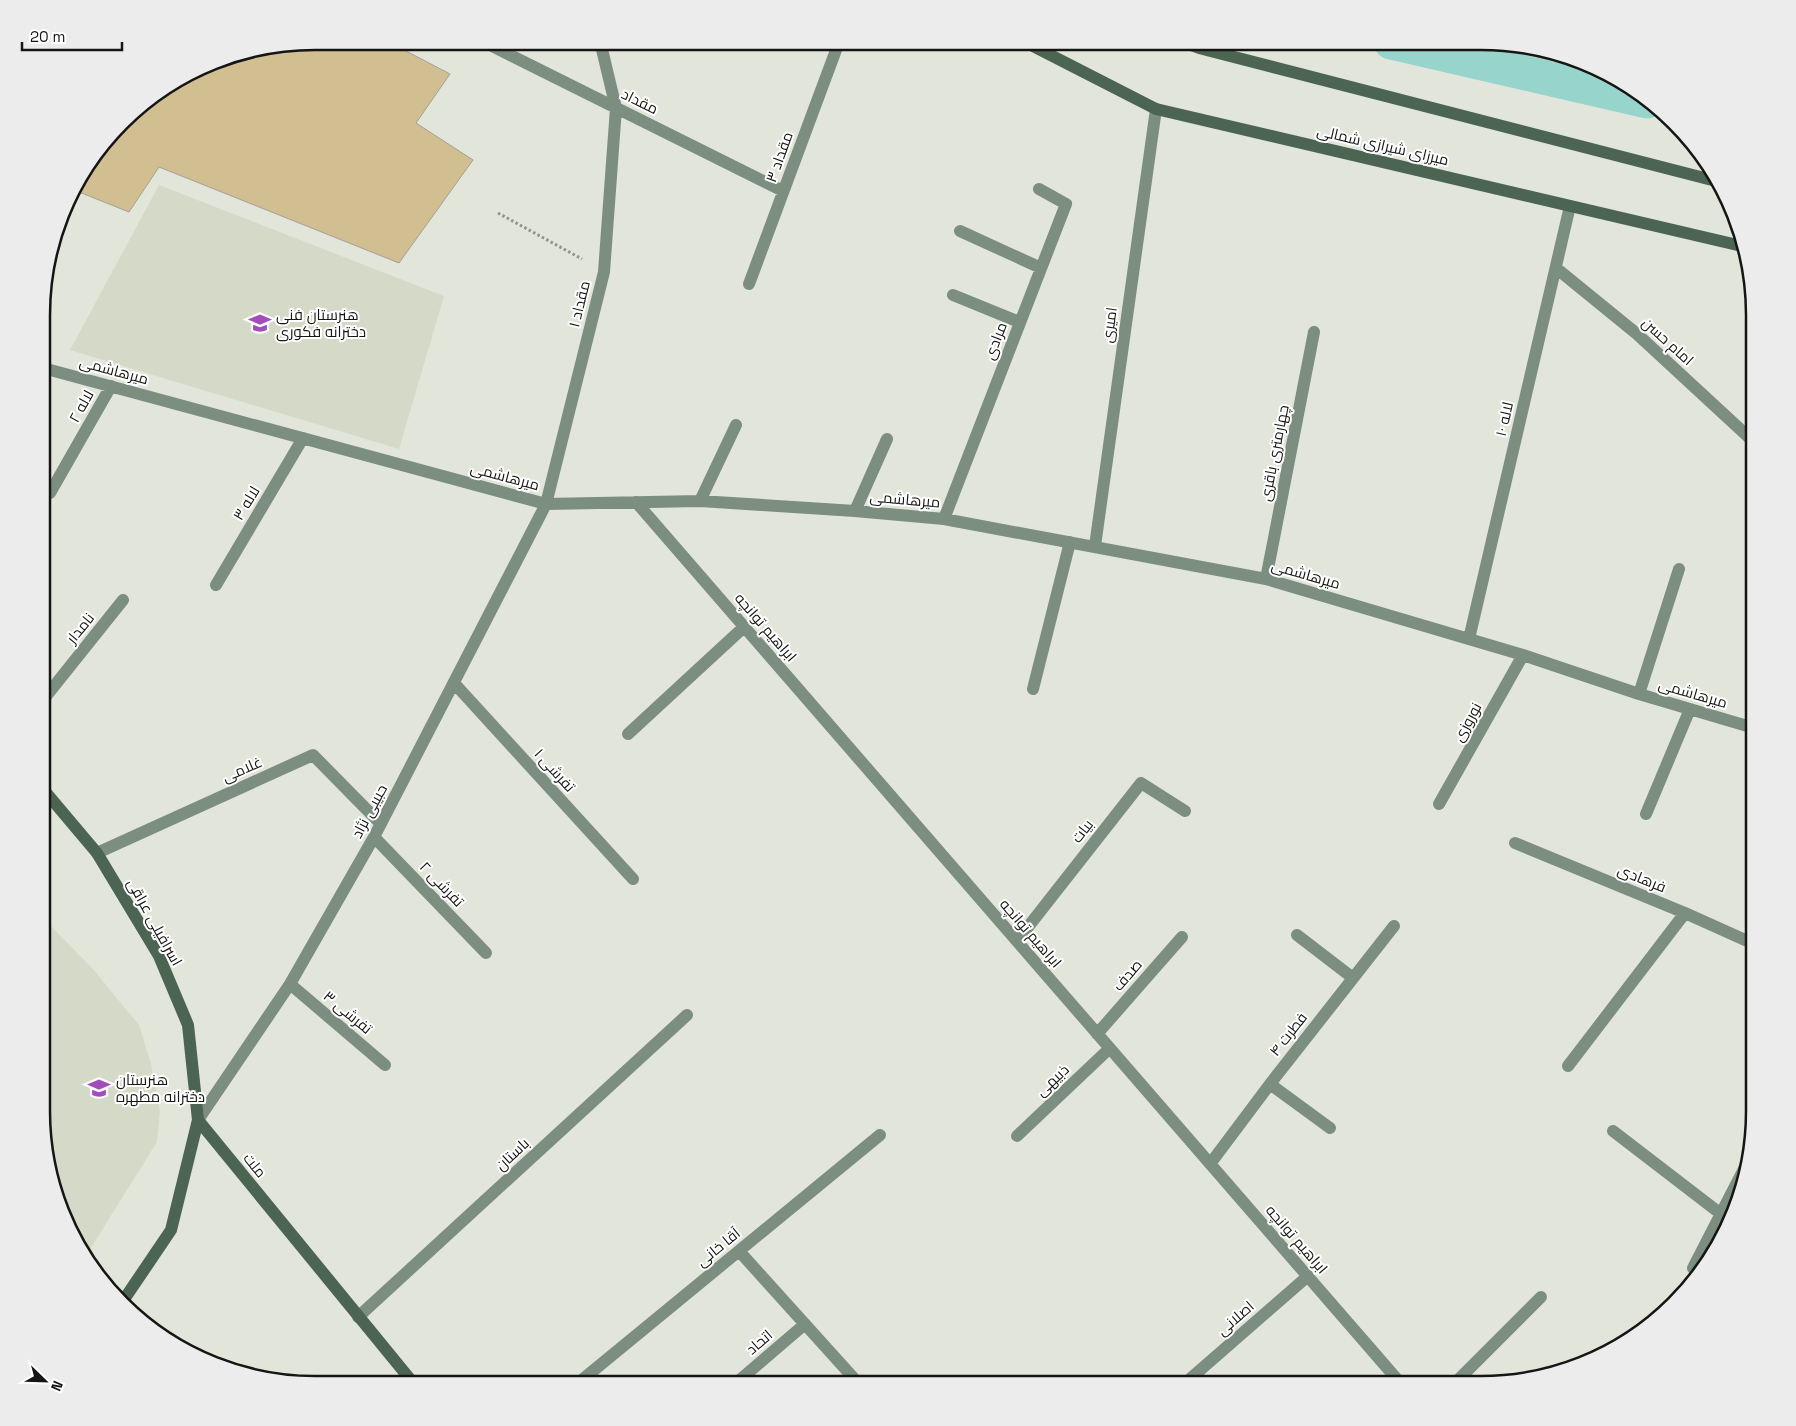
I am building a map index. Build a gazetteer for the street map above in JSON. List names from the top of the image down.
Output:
{
  "streets": {
    "street": [
      "مقداد",
      "میرزای شیرازی شمالی",
      "مقداد ۳",
      "مقداد ۱",
      "امیری",
      "مرادی",
      "امام حسن",
      "میرهاشمی",
      "لاله ۲",
      "لاله ۱۰",
      "چهارمتری باقری",
      "لاله ۳",
      "ابراهیم توانچه",
      "نامدار",
      "نوروزی",
      "غلامی",
      "تفرشی ۱",
      "حبیبی نژاد",
      "بیات",
      "فرهادی",
      "تفرشی ۲",
      "اسرافیلی عراقی",
      "صدف",
      "تفرشی ۳",
      "فطرت ۴",
      "ذبیهی",
      "باستان",
      "ملت",
      "آقا خانی",
      "اصلانی",
      "اتحاد"
    ]
  },
  "crossings": [
    ["مقداد", "مقداد ۳"],
    ["مقداد", "مقداد ۱"],
    ["میرزای شیرازی شمالی", "امیری"],
    ["میرزای شیرازی شمالی", "لاله ۱۰"],
    ["مقداد ۱", "میرهاشمی"],
    ["مقداد ۱", "حبیبی نژاد"],
    ["امیری", "میرهاشمی"],
    ["مرادی", "میرهاشمی"],
    ["امام حسن", "لاله ۱۰"],
    ["میرهاشمی", "لاله ۲"],
    ["میرهاشمی", "لاله ۱۰"],
    ["میرهاشمی", "چهارمتری باقری"],
    ["میرهاشمی", "لاله ۳"],
    ["میرهاشمی", "ابراهیم توانچه"],
    ["میرهاشمی", "نوروزی"],
    ["میرهاشمی", "حبیبی نژاد"],
    ["ابراهیم توانچه", "بیات"],
    ["ابراهیم توانچه", "صدف"],
    ["ابراهیم توانچه", "فطرت ۴"],
    ["ابراهیم توانچه", "ذبیهی"],
    ["ابراهیم توانچه", "اصلانی"],
    ["غلامی", "حبیبی نژاد"],
    ["غلامی", "اسرافیلی عراقی"],
    ["تفرشی ۱", "حبیبی نژاد"],
    ["حبیبی نژاد", "تفرشی ۲"],
    ["حبیبی نژاد", "اسرافیلی عراقی"],
    ["حبیبی نژاد", "تفرشی ۳"],
    ["حبیبی نژاد", "ملت"],
    ["اسرافیلی عراقی", "ملت"],
    ["باستان", "ملت"]
  ],
  "places": {
    "school or university": ["هنرستان فنی دخترانه فکوری", "هنرستان دخترانه مطهره"]
  },
  "scale_bar": "20 m",
  "north": "bottom right"
}
